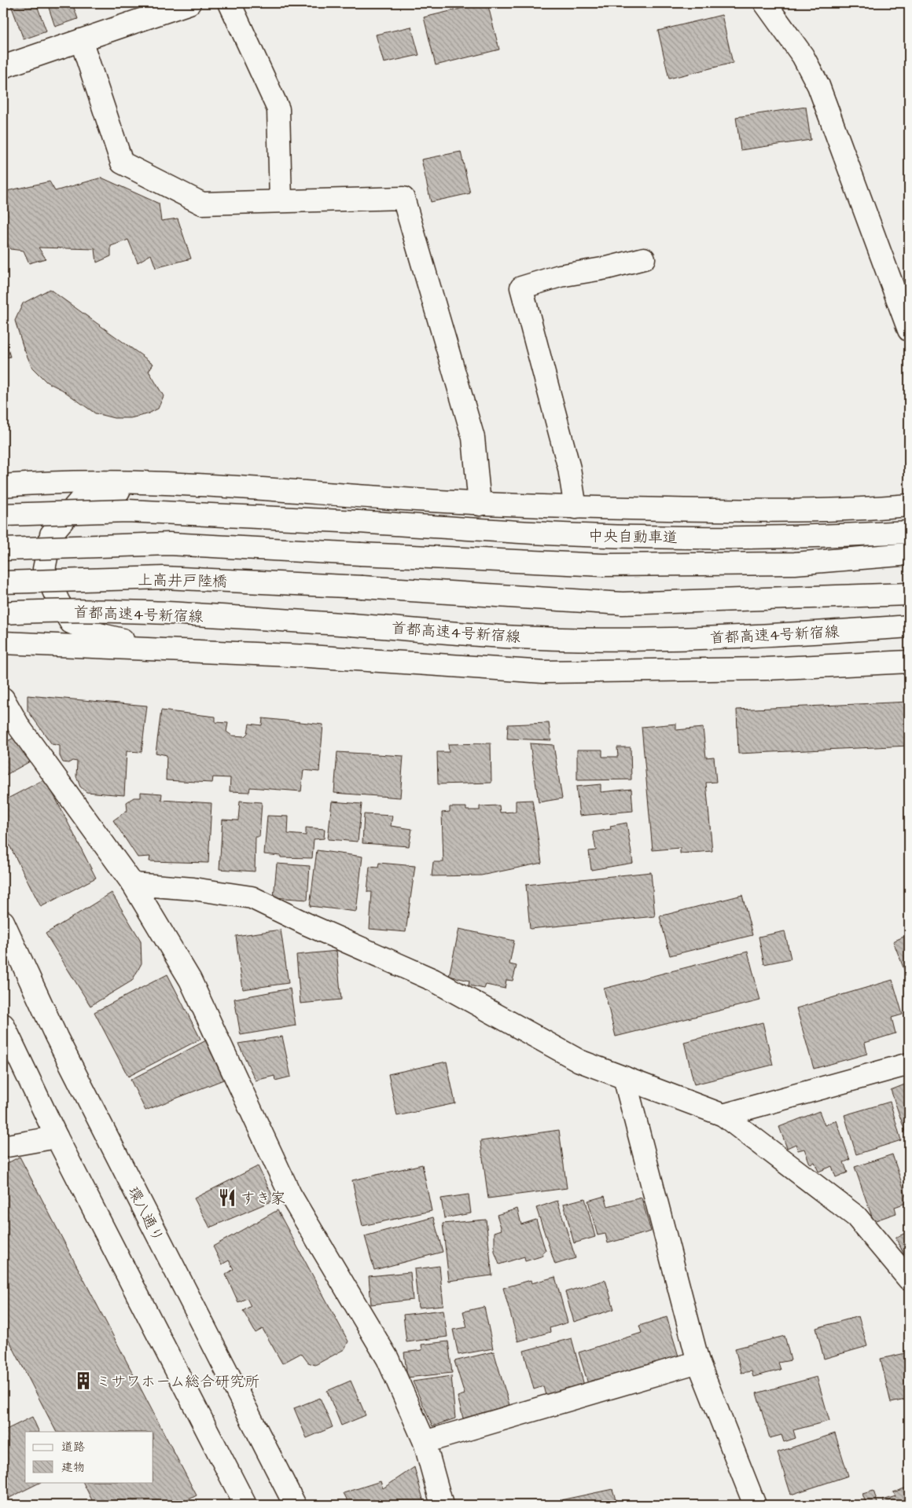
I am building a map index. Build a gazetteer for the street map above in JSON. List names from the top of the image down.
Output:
{
  "streets": {
    "main road": [
      "中央自動車道",
      "上高井戸陸橋",
      "首都高速4号新宿線",
      "環八通り"
    ]
  },
  "places": {
    "restaurant": ["すき家"],
    "building": ["ミサワホーム総合研究所"]
  },
  "legend": ["道路", "建物"]
}
